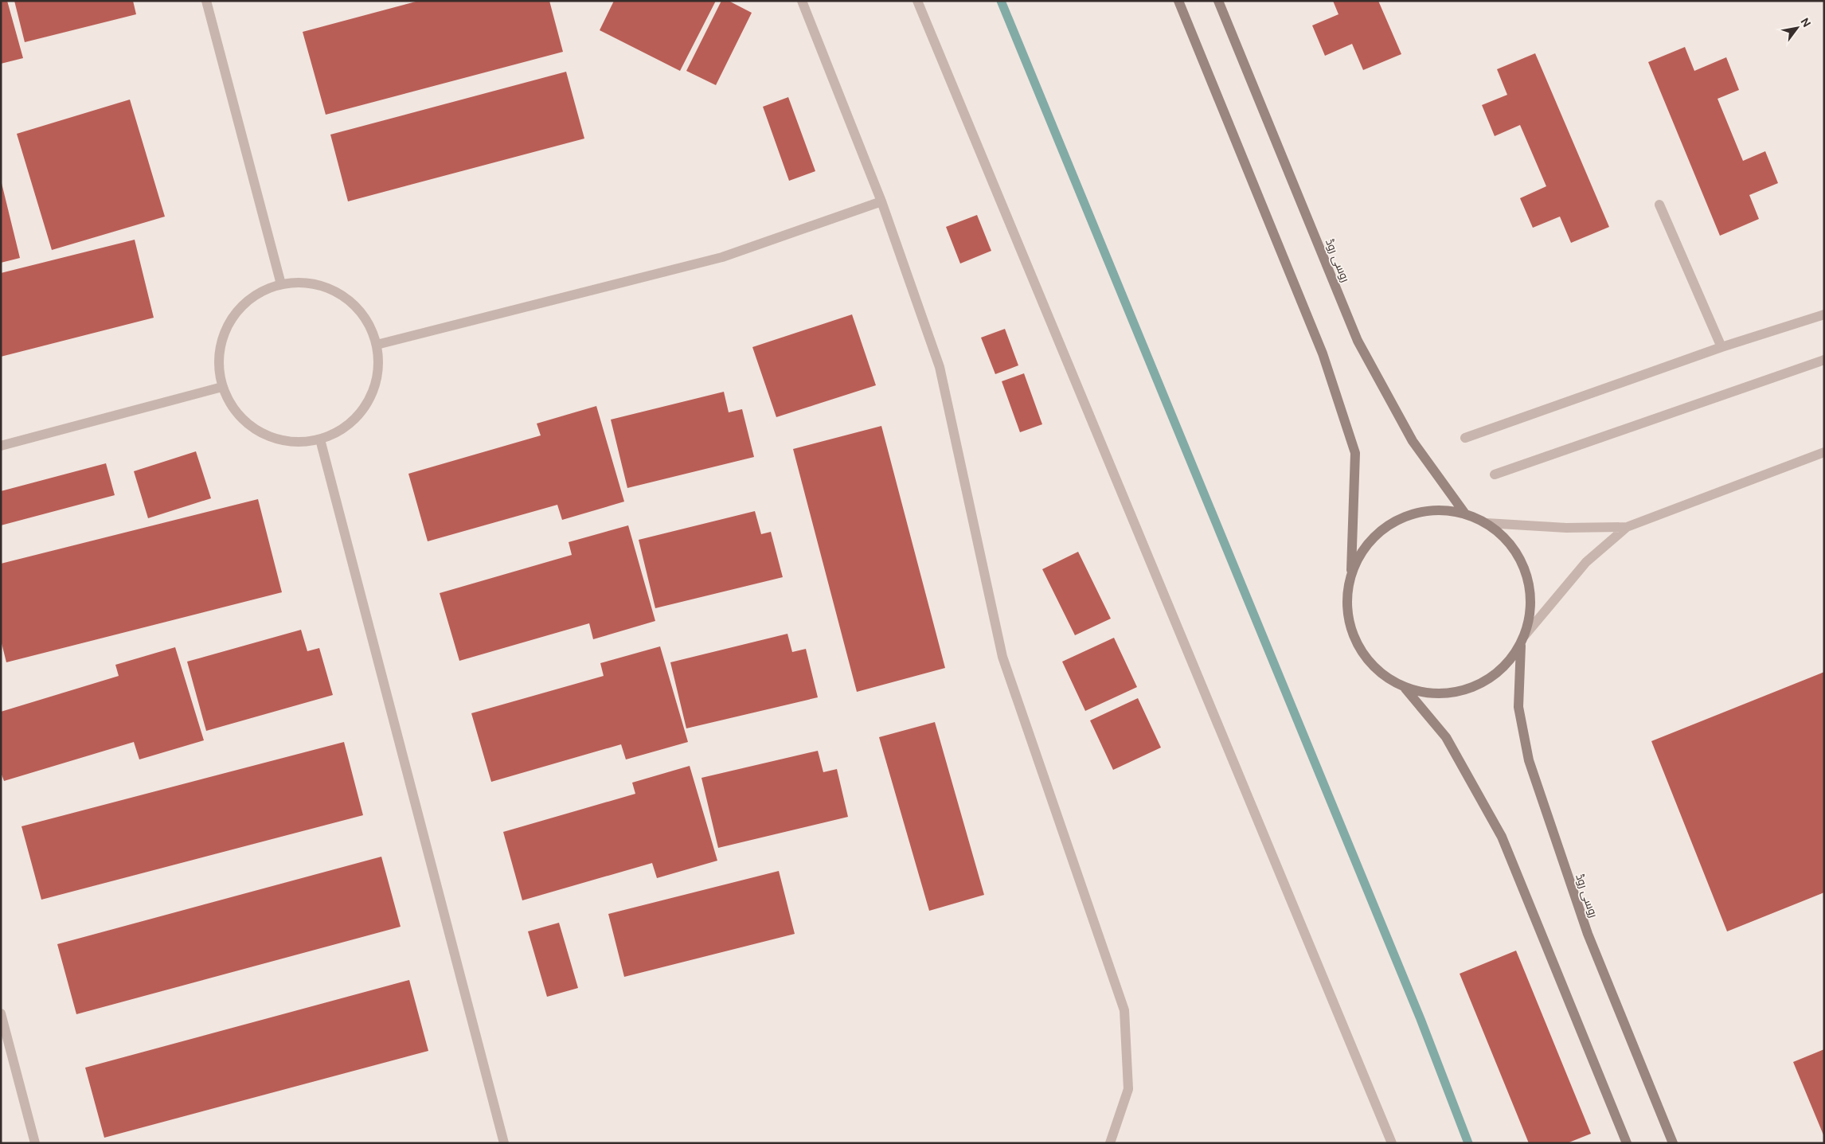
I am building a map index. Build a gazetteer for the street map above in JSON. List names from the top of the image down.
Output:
{
  "streets": {
    "main road": ["روسی روڈ"]
  },
  "north": "top right"
}
